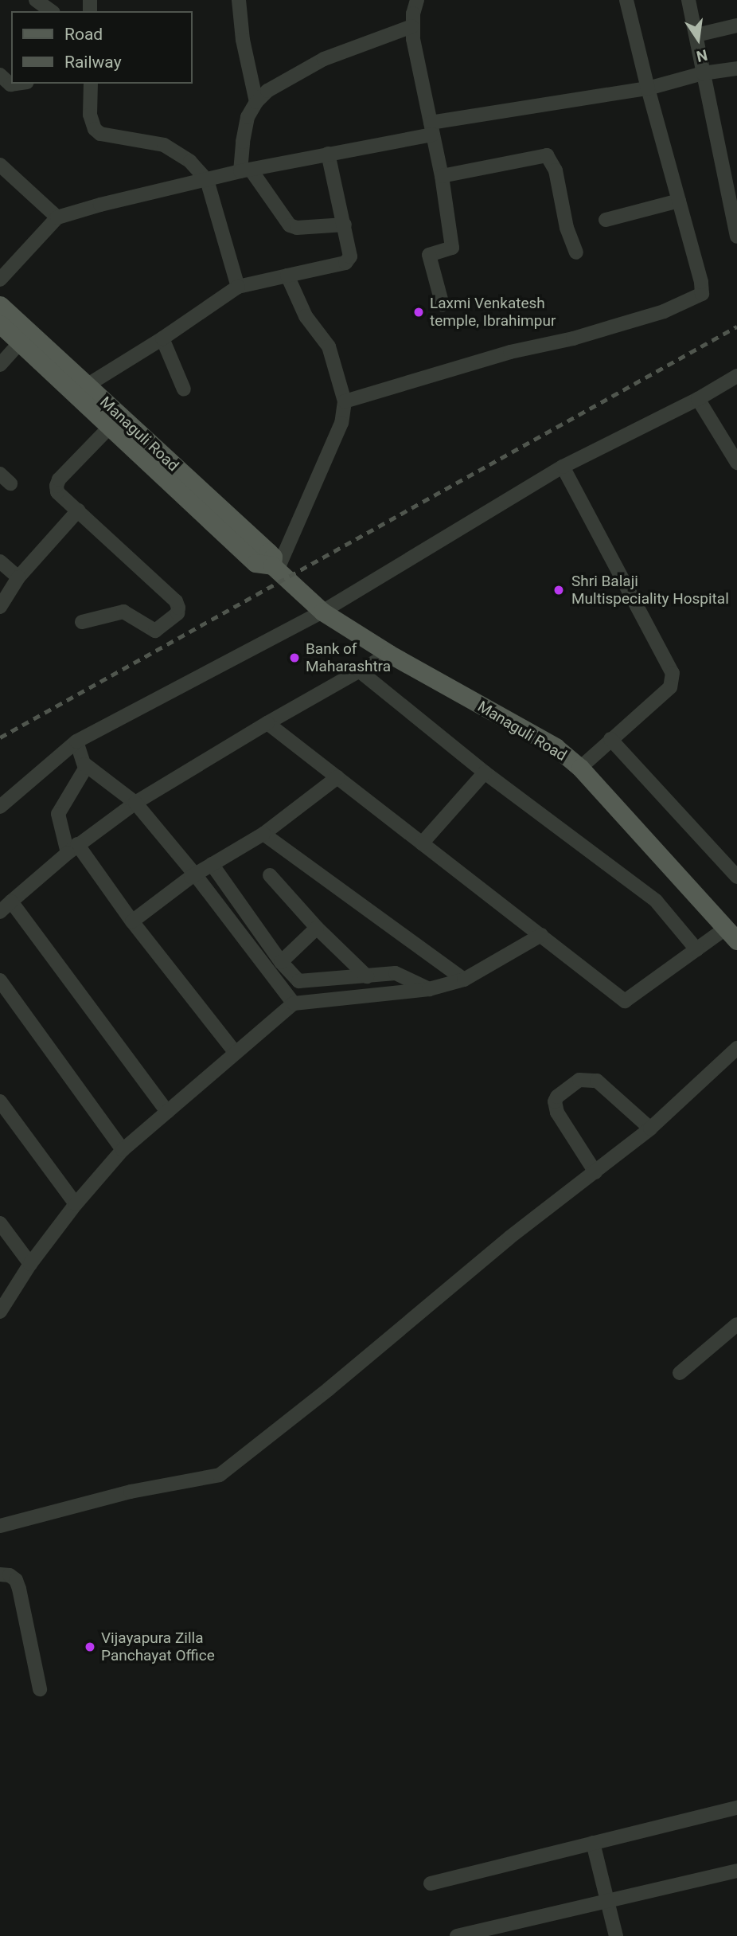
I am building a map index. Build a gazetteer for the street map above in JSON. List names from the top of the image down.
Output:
{
  "streets": {
    "main road": ["Managuli Road"]
  },
  "places": [
    "Laxmi Venkatesh temple, Ibrahimpur",
    "Shri Balaji Multispeciality Hospital",
    "Bank of Maharashtra",
    "Vijayapura Zilla Panchayat Office"
  ],
  "legend": ["Road", "Railway"],
  "north": "bottom"
}
